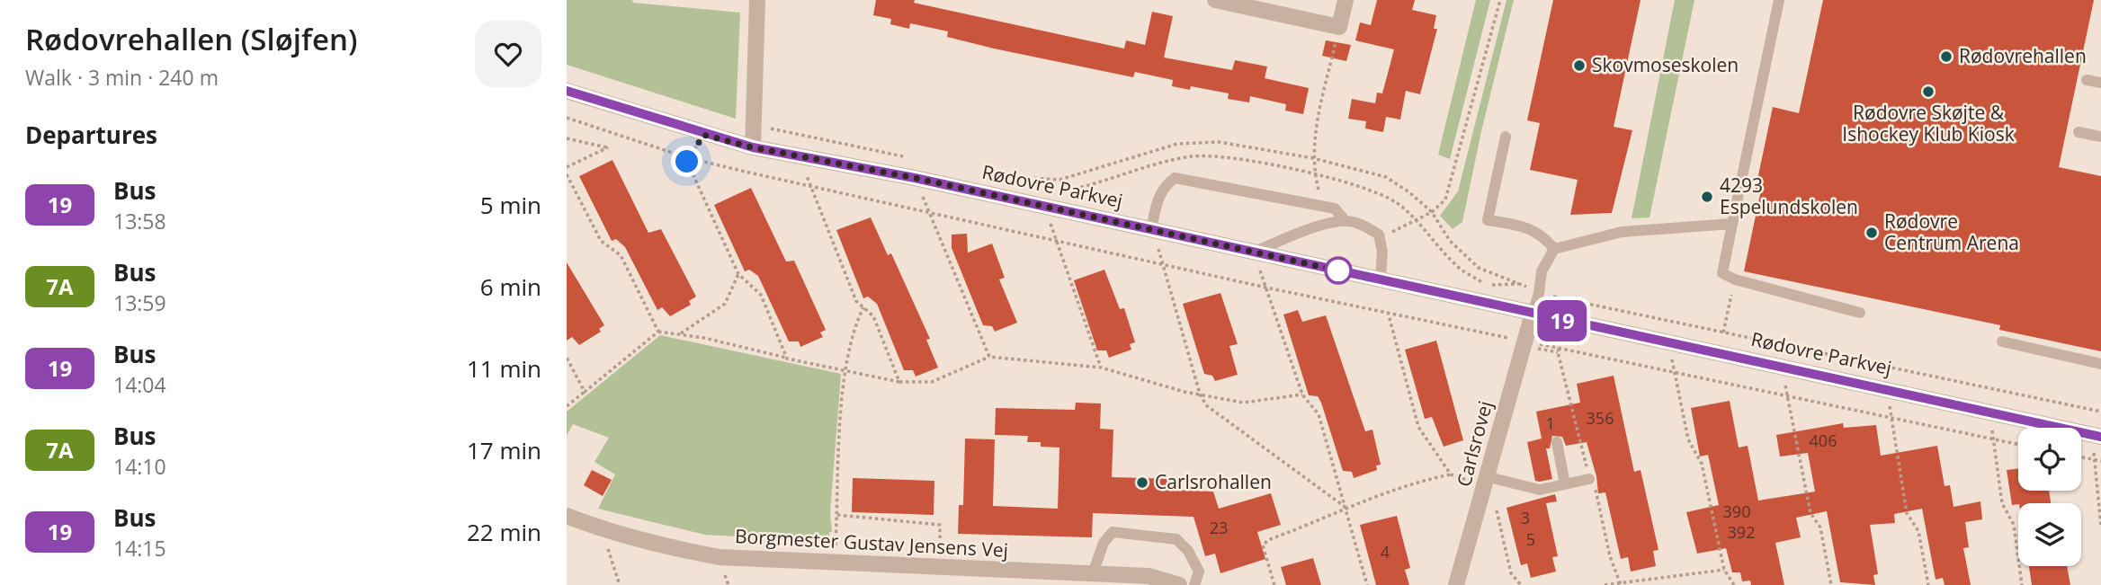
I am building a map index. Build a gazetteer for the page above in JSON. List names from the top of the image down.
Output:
{
  "streets": {
    "street": ["Rødovre Parkvej", "Carlsrovej", "Borgmester Gustav Jensens Vej"]
  },
  "crossings": [
    ["Rødovre Parkvej", "Carlsrovej"]
  ],
  "places": [
    "Rødovrehallen",
    "Skovmoseskolen",
    "Rødovre Skøjte & Ishockey Klub Kiosk",
    "4293 Espelundskolen",
    "Rødovre Centrum Arena",
    "Carlsrohallen"
  ],
  "lines": ["bus line 19"],
  "house_numbers": [
    "356",
    "1",
    "406",
    "390",
    "3",
    "23",
    "392",
    "5",
    "4"
  ],
  "page": {
    "heading": [
      ["Rødovrehallen (Sløjfen)", "Walk · 3 min · 240 m"],
      "Departures"
    ],
    "on_map": "19",
    "list": [
      {
        "mark": "19",
        "name": "Bus",
        "note": "13:58",
        "value": "5 min"
      },
      {
        "mark": "7A",
        "name": "Bus",
        "note": "13:59",
        "value": "6 min"
      },
      {
        "mark": "19",
        "name": "Bus",
        "note": "14:04",
        "value": "11 min"
      },
      {
        "mark": "7A",
        "name": "Bus",
        "note": "14:10",
        "value": "17 min"
      },
      {
        "mark": "19",
        "name": "Bus",
        "note": "14:15",
        "value": "22 min"
      }
    ]
  }
}
